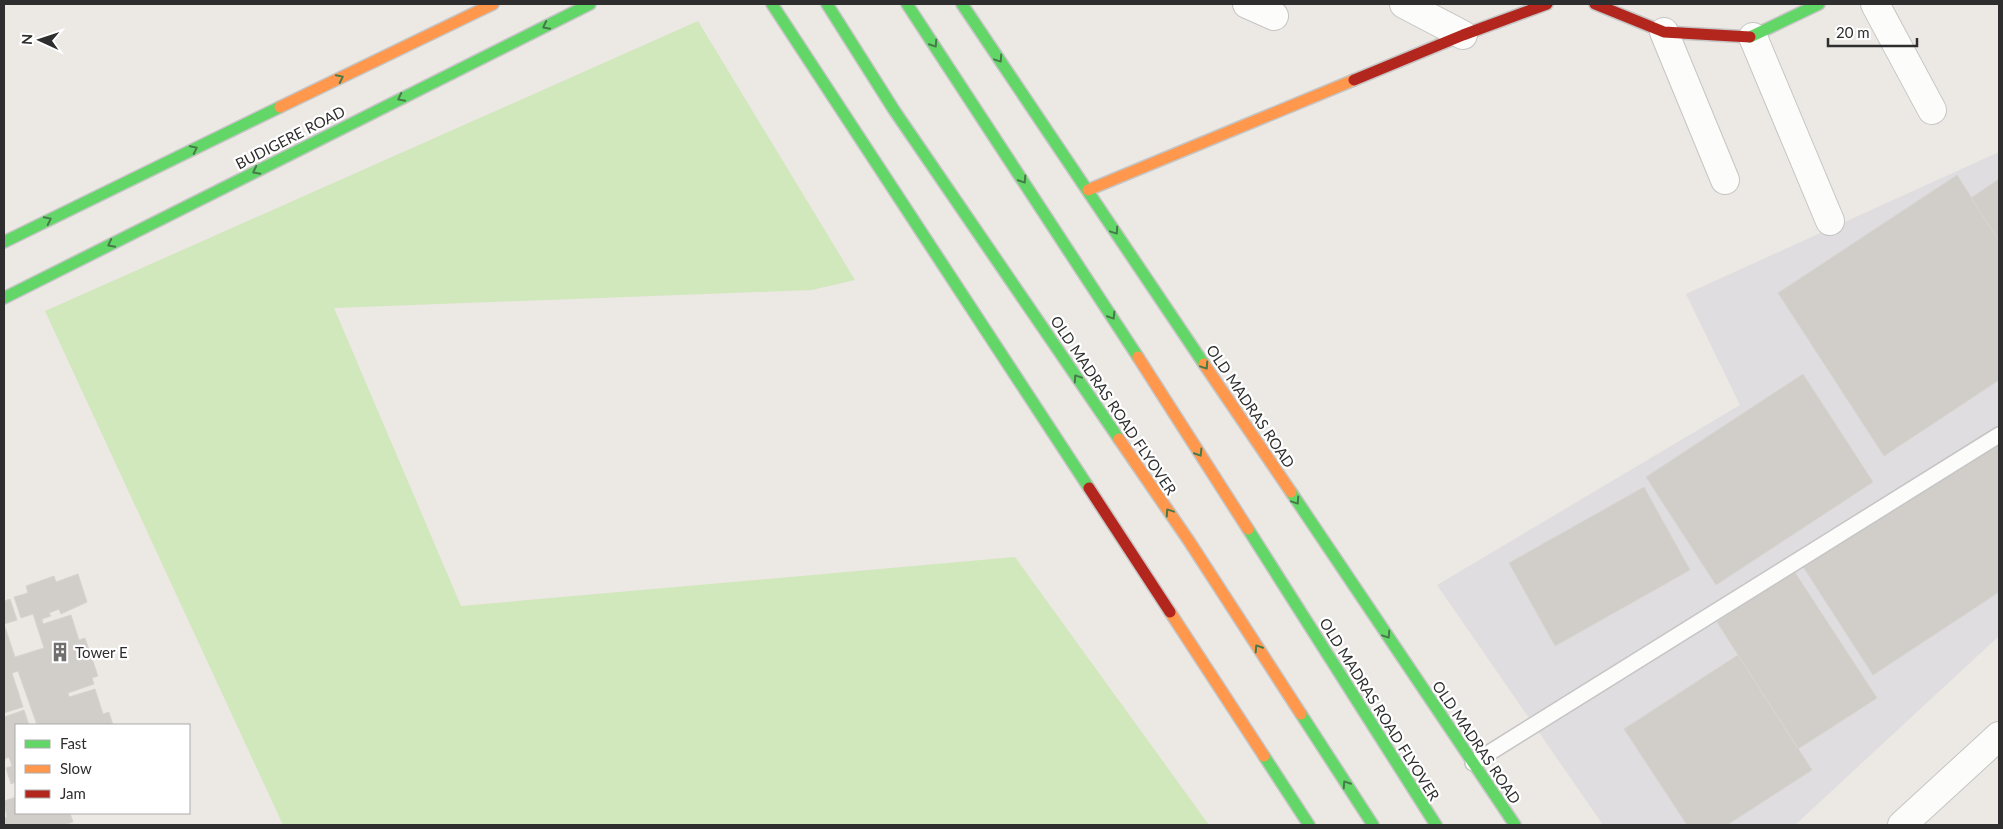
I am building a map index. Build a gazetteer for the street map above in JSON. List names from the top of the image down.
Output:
{
  "streets": {
    "main road": ["BUDIGERE ROAD", "OLD MADRAS ROAD FLYOVER", "OLD MADRAS ROAD"]
  },
  "one_way": ["OLD MADRAS ROAD"],
  "places": {
    "building": ["Tower E"]
  },
  "legend": ["Fast", "Slow", "Jam"],
  "scale_bar": "20 m",
  "north": "left"
}
